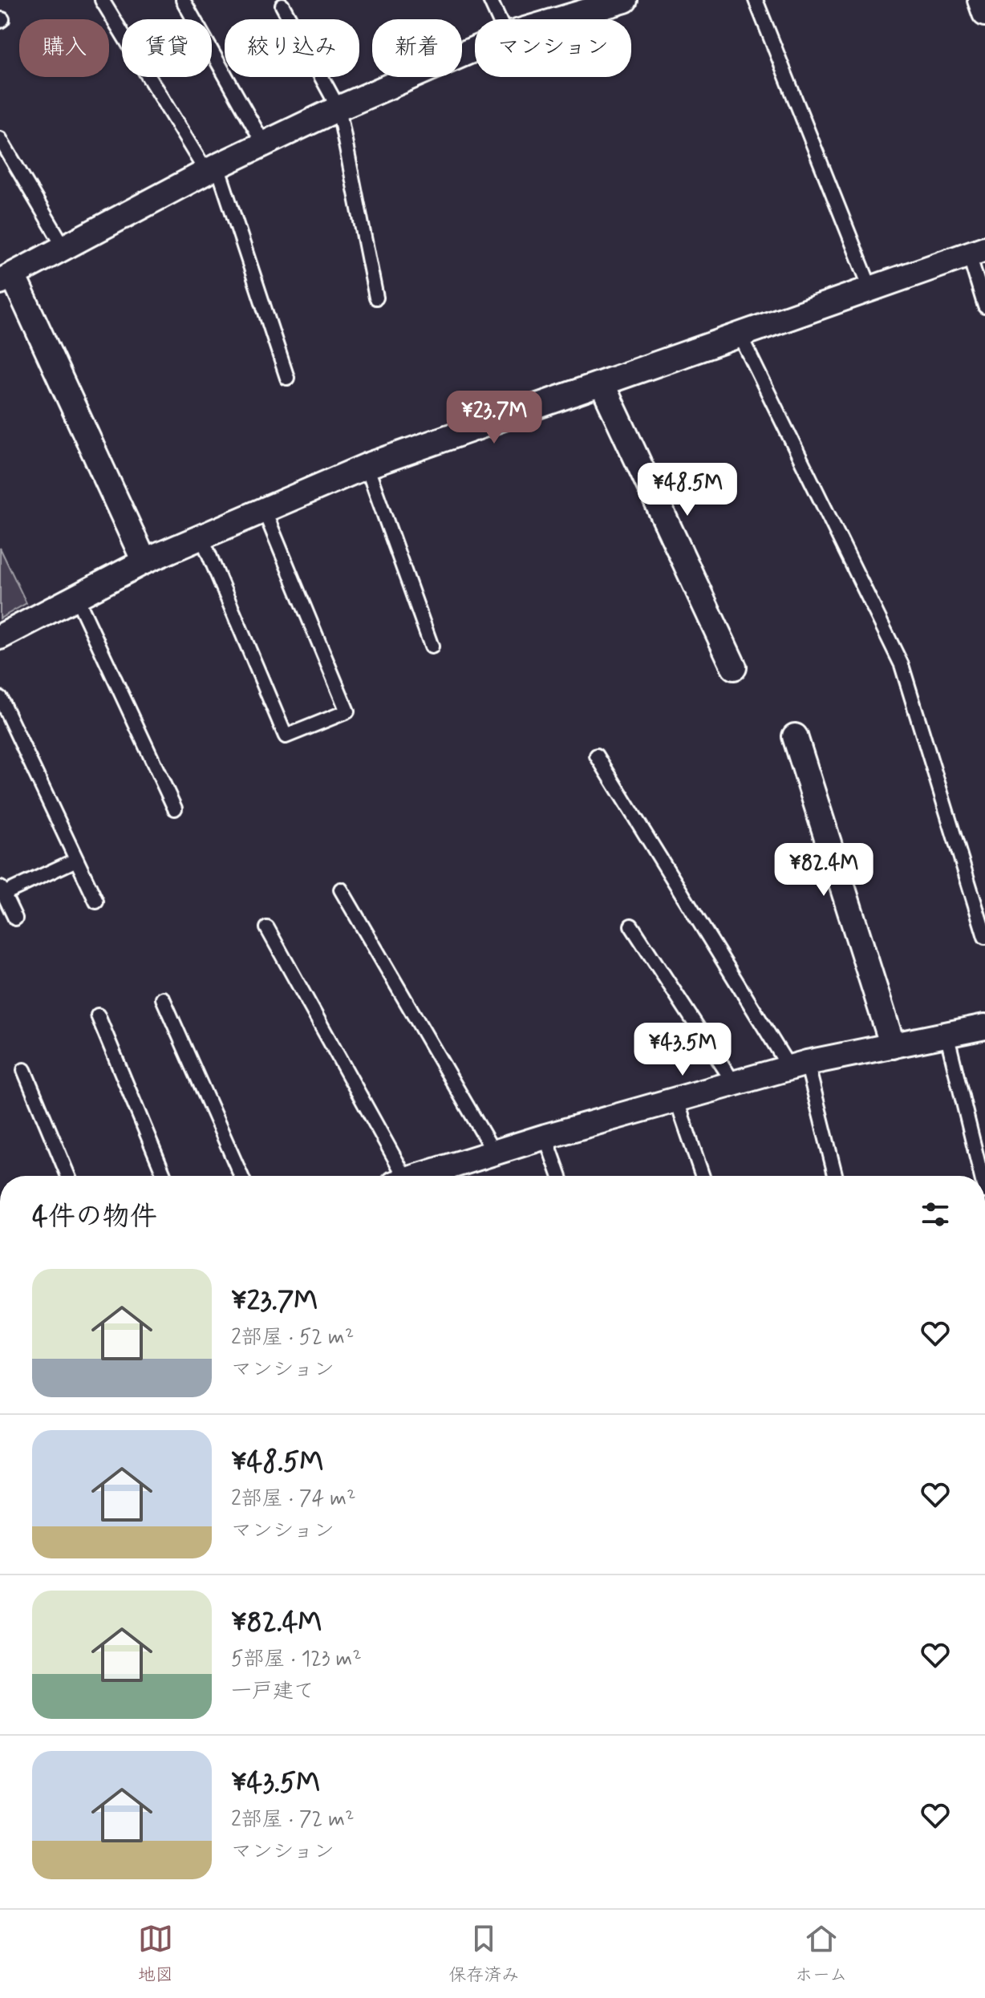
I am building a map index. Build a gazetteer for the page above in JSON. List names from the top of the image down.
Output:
{
  "page": {
    "chip": [
      "購入",
      "賃貸",
      "絞り込み",
      "新着",
      "マンション"
    ],
    "price": [
      "¥23.7M",
      "¥48.5M",
      "¥82.4M",
      "¥43.5M"
    ],
    "heading": "4件の物件",
    "list": [
      {
        "name": "¥23.7M",
        "note": "2部屋 · 52 m² · マンション"
      },
      {
        "name": "¥48.5M",
        "note": "2部屋 · 74 m² · マンション"
      },
      {
        "name": "¥82.4M",
        "note": "5部屋 · 123 m² · 一戸建て"
      },
      {
        "name": "¥43.5M",
        "note": "2部屋 · 72 m² · マンション"
      }
    ],
    "tabs": ["地図", "保存済み", "ホーム"]
  }
}
